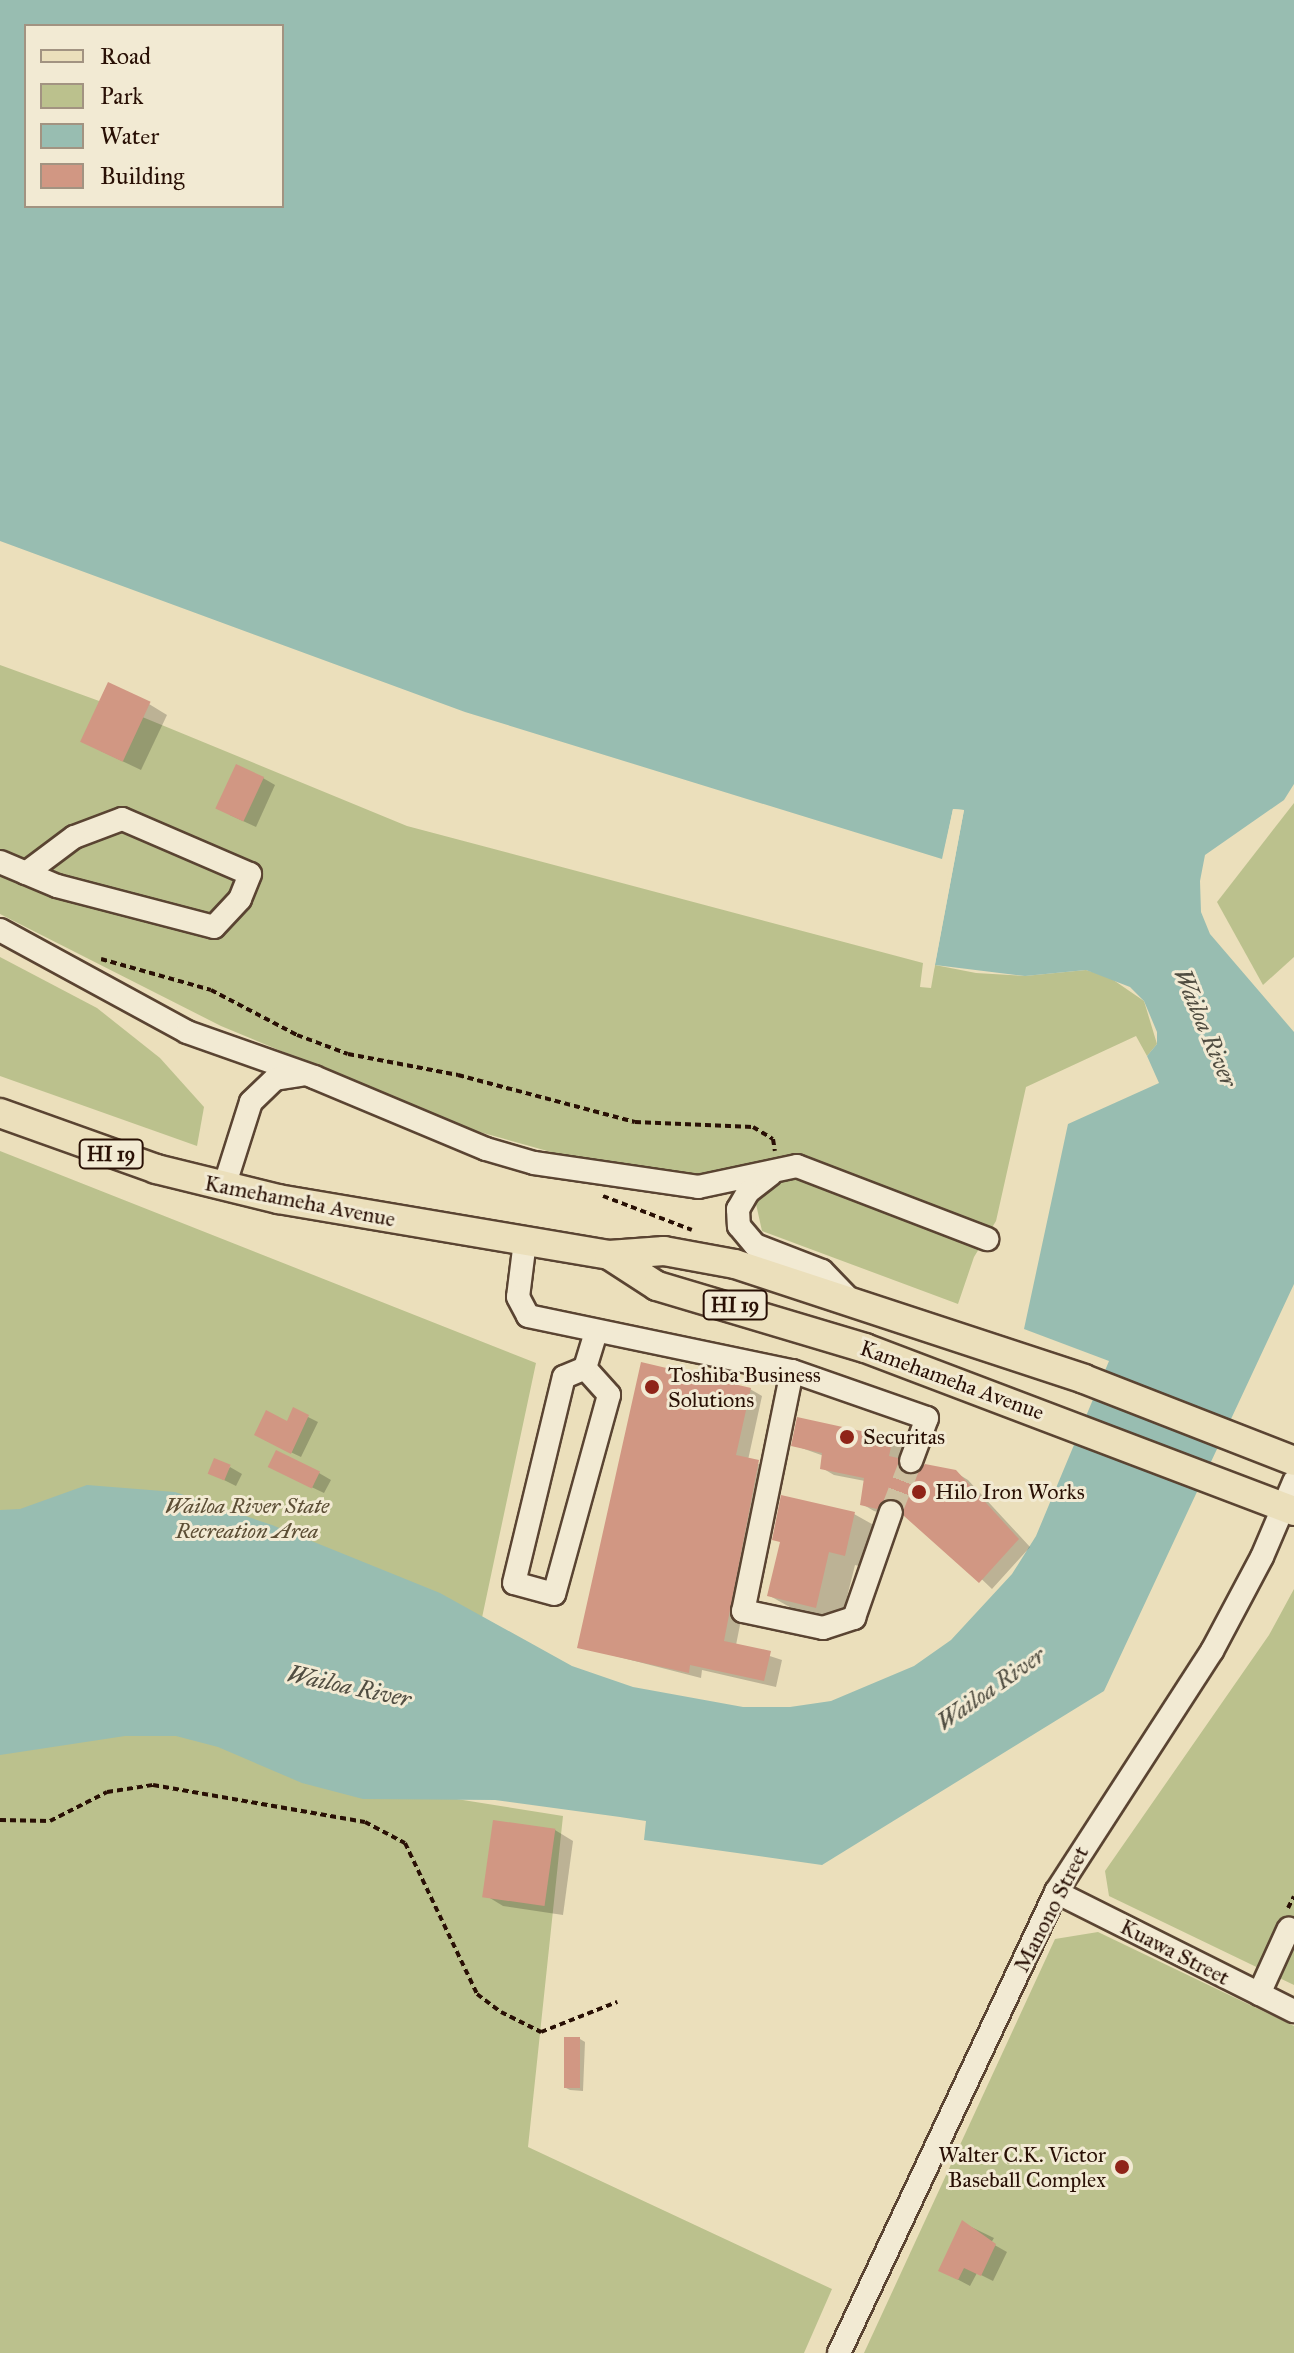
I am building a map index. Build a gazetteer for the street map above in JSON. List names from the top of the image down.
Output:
{
  "streets": {
    "main road": ["HI 19", "Kamehameha Avenue"],
    "street": ["Manono Street", "Kuawa Street"]
  },
  "crossings": [
    ["Kamehameha Avenue", "Manono Street"],
    ["Manono Street", "Kuawa Street"]
  ],
  "water": ["Wailoa River"],
  "parks": ["Wailoa River State Recreation Area"],
  "places": [
    "Toshiba Business Solutions",
    "Securitas",
    "Hilo Iron Works",
    "Walter C.K. Victor Baseball Complex"
  ],
  "legend": [
    "Road",
    "Park",
    "Water",
    "Building"
  ]
}
